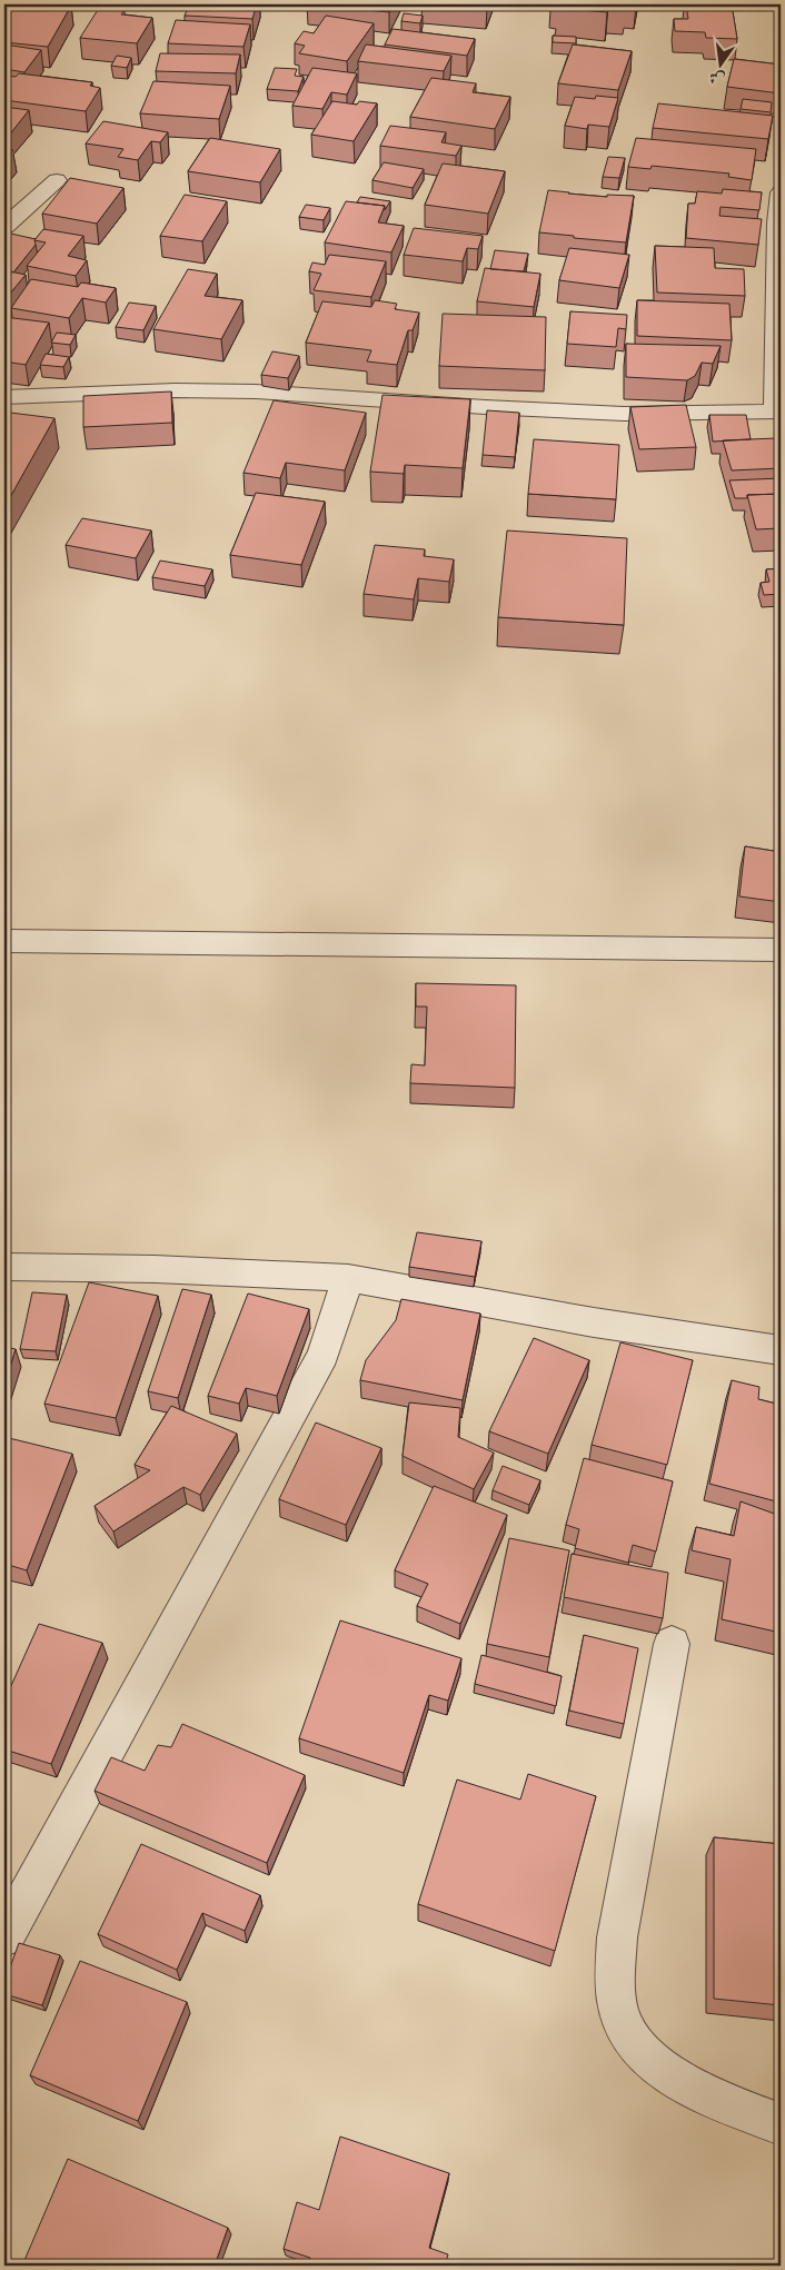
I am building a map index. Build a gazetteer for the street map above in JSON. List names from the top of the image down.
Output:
{
  "north": "bottom"
}
